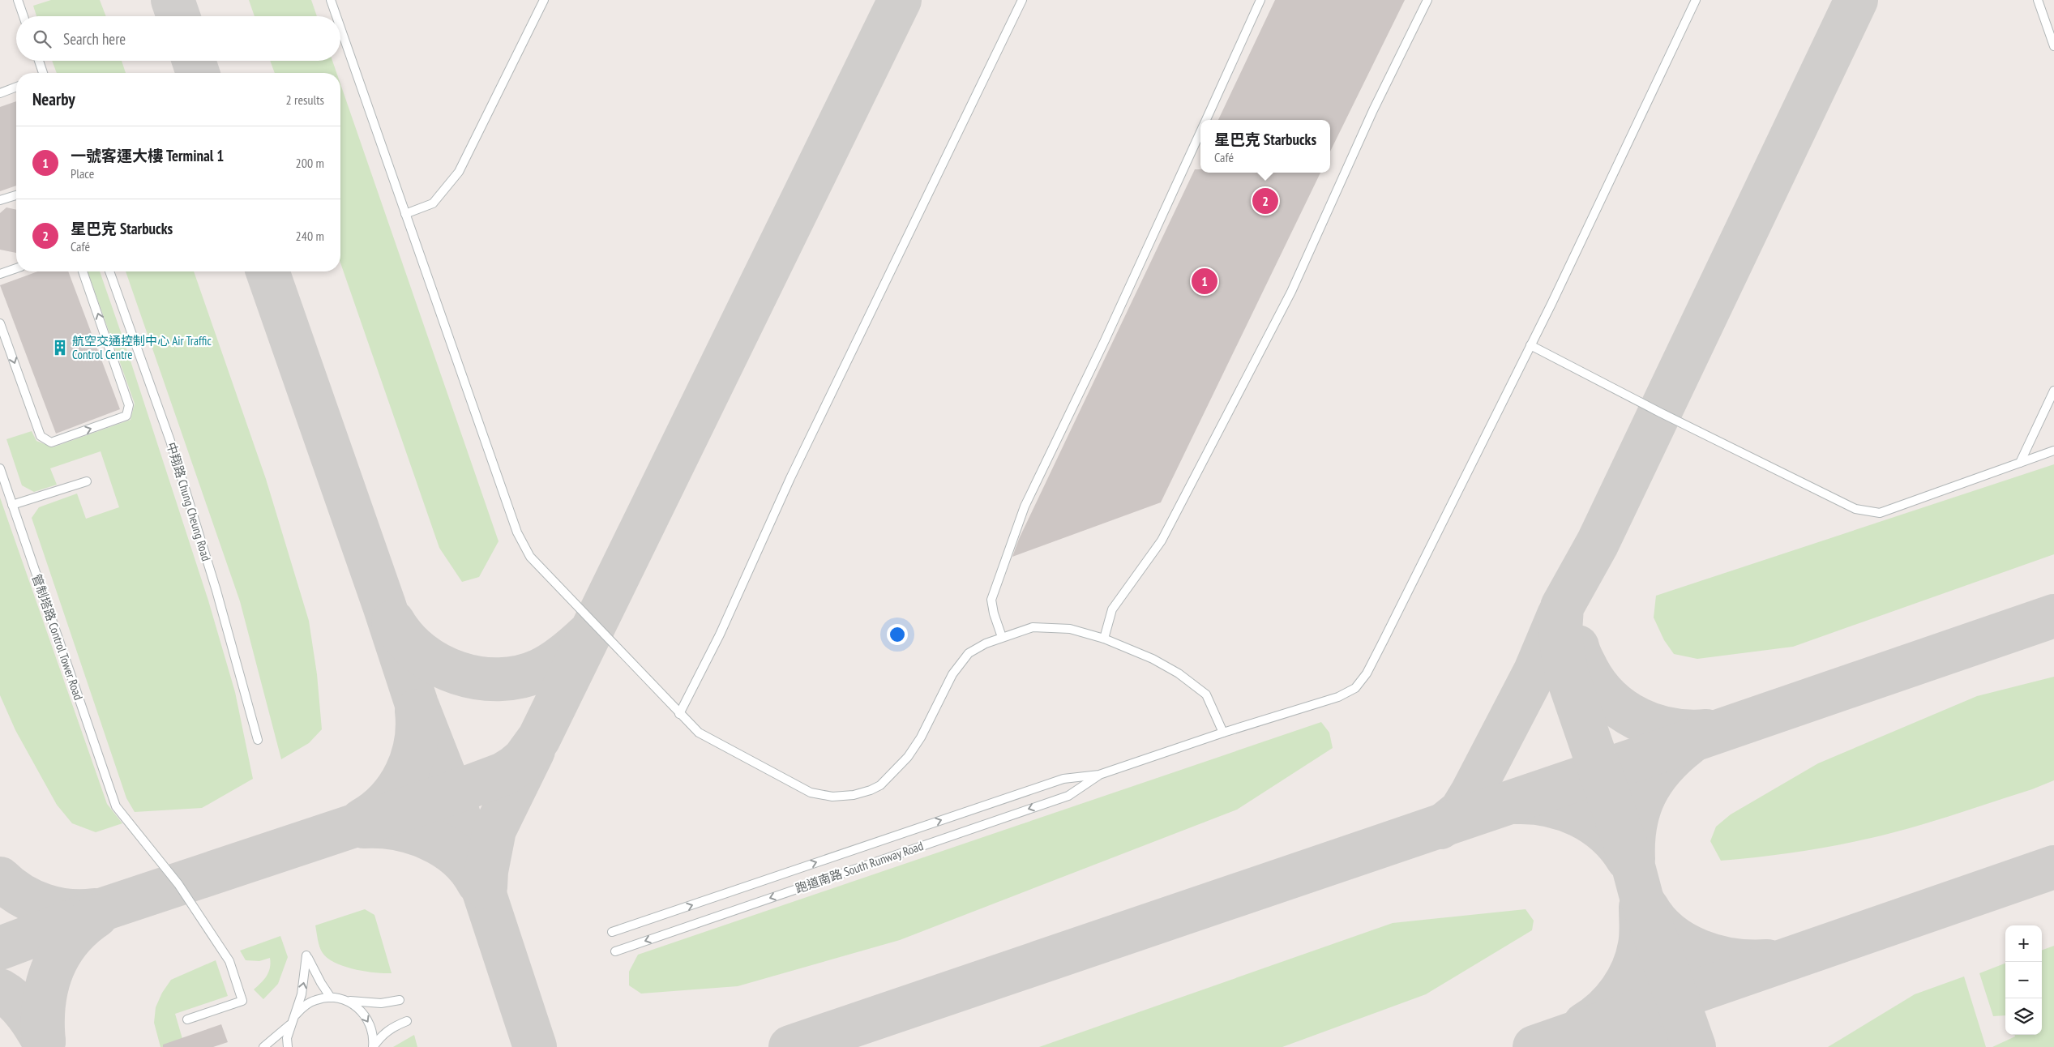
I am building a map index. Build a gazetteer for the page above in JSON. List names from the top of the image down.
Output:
{
  "streets": {
    "lane": ["中翔路 Chung Cheung Road", "管制塔路 Control Tower Road", "跑道南路 South Runway Road"]
  },
  "places": {
    "building": ["航空交通控制中心 Air Traffic Control Centre"]
  },
  "page": {
    "search": "Search here",
    "heading": ["Nearby", "2 results"],
    "popup": ["星巴克 Starbucks", "Café"],
    "list": [
      {
        "mark": "1",
        "name": "一號客運大樓 Terminal 1",
        "note": "Place",
        "value": "200 m"
      },
      {
        "mark": "2",
        "name": "星巴克 Starbucks",
        "note": "Café",
        "value": "240 m"
      }
    ],
    "pins": ["2", "1"],
    "map_buttons": ["+", "−"]
  }
}
